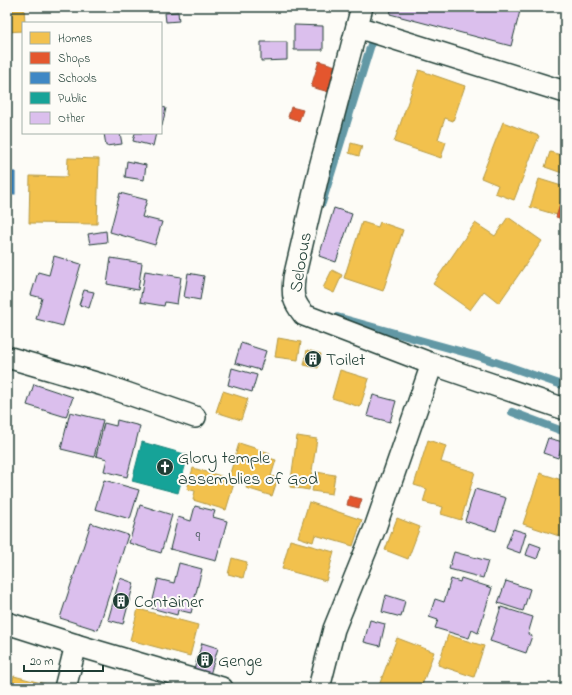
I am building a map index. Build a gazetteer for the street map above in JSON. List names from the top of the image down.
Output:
{
  "streets": {
    "street": ["Seloous"]
  },
  "places": {
    "building": ["Toilet", "Container", "Genge"],
    "church": ["Glory temple assemblies of God"]
  },
  "house_numbers": ["9"],
  "legend": [
    "Homes",
    "Shops",
    "Schools",
    "Public",
    "Other"
  ],
  "scale_bar": "20 m"
}
